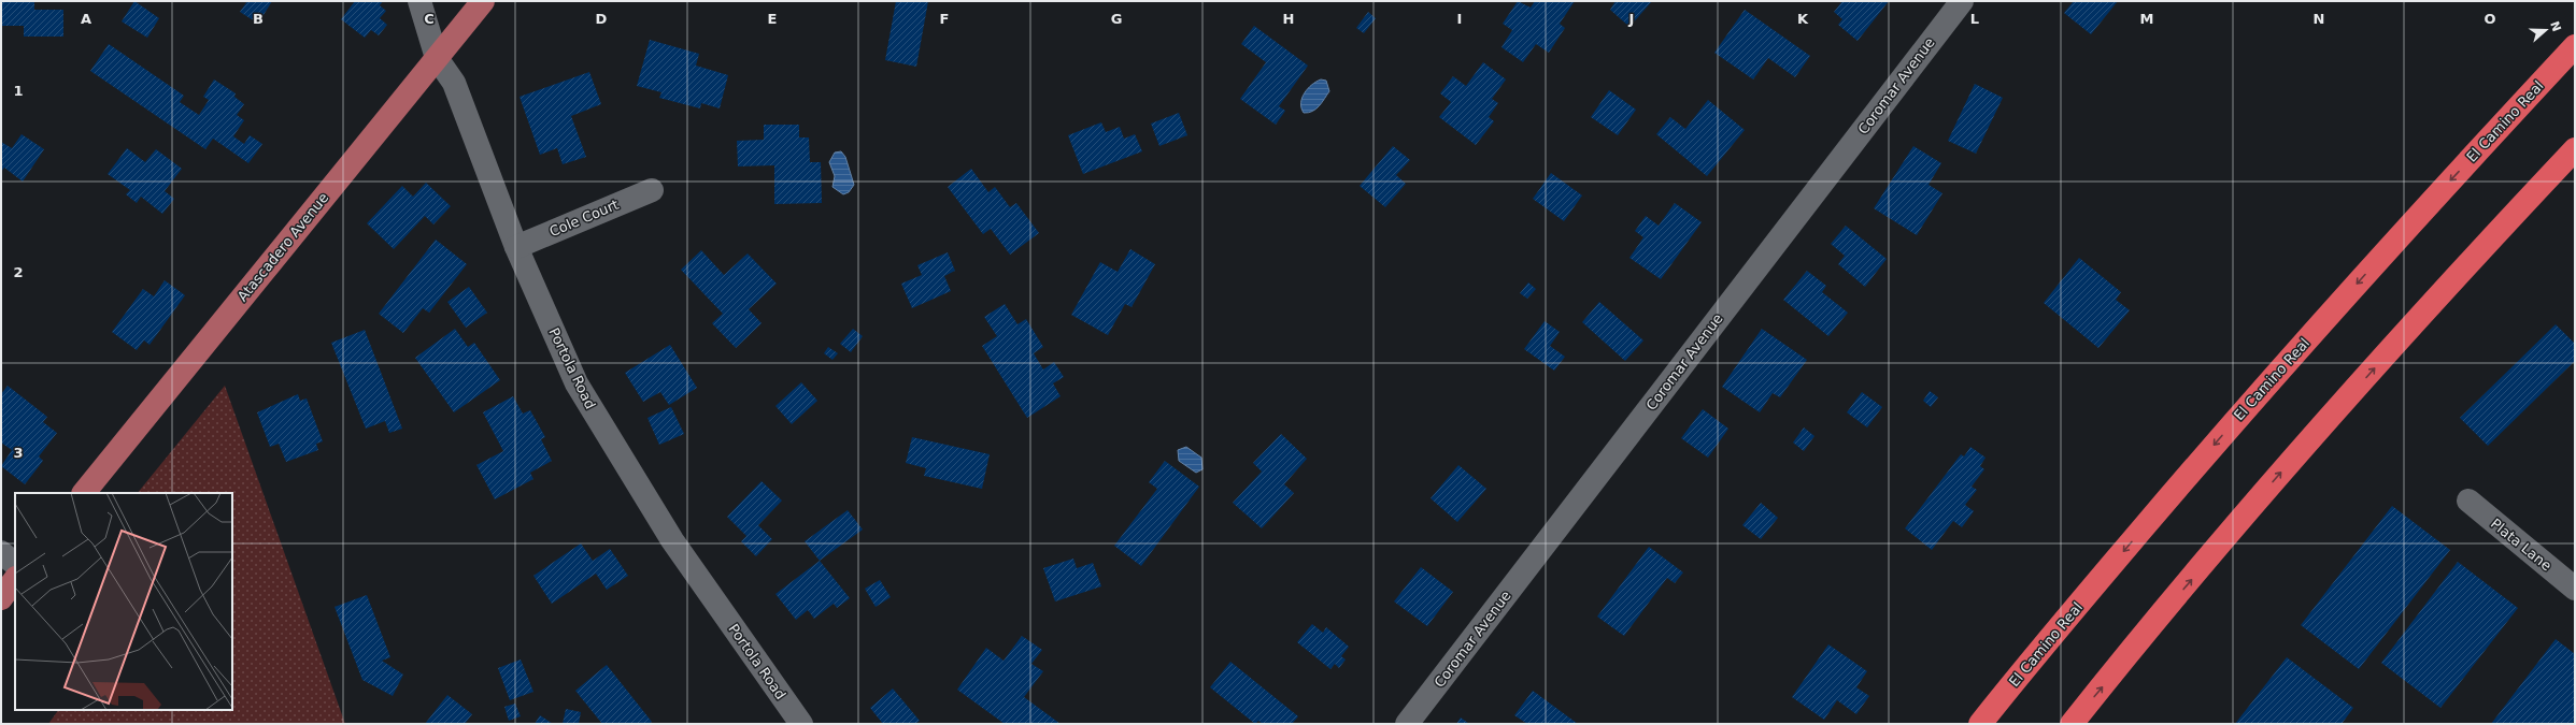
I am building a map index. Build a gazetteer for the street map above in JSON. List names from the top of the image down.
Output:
{
  "streets": {
    "highway": ["El Camino Real"],
    "main road": ["Atascadero Avenue"],
    "street": [
      "Coromar Avenue",
      "Cole Court",
      "Portola Road",
      "Plata Lane"
    ]
  },
  "crossings": [
    ["Cole Court", "Portola Road"],
    ["Atascadero Avenue", "Portola Road"]
  ],
  "north": "right",
  "grid": {
    "columns": [
      "A",
      "B",
      "C",
      "D",
      "E",
      "F",
      "G",
      "H",
      "I",
      "J",
      "K",
      "L",
      "M",
      "N",
      "O"
    ],
    "rows": ["1", "2", "3"]
  }
}
